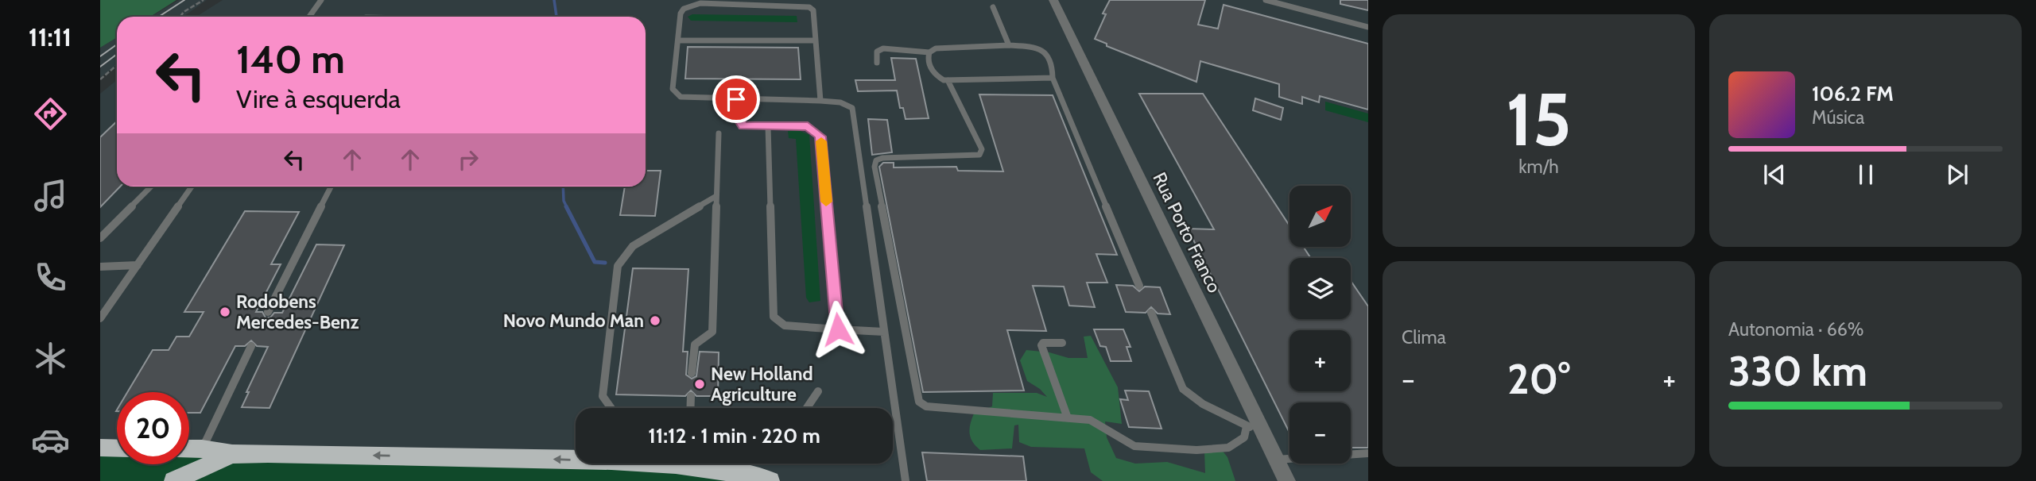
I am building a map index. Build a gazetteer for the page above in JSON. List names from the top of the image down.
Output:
{
  "streets": {
    "street": ["Rua Porto Franco"]
  },
  "places": ["Rodobens Mercedes-Benz", "Novo Mundo Man", "New Holland Agriculture"],
  "north": "top right",
  "page": {
    "tabs": "11:11",
    "tile": [
      ["15", "km/h"],
      "Clima",
      ["Autonomia · 66%", "330 km"]
    ],
    "turn": ["140 m", "Vire à esquerda"],
    "song": ["106.2 FM", "Música"],
    "map_buttons": ["+", "−"],
    "heat": ["−", "20°", "+"],
    "limit": "20",
    "trip": "11:12 · 1 min · 220 m"
  }
}
